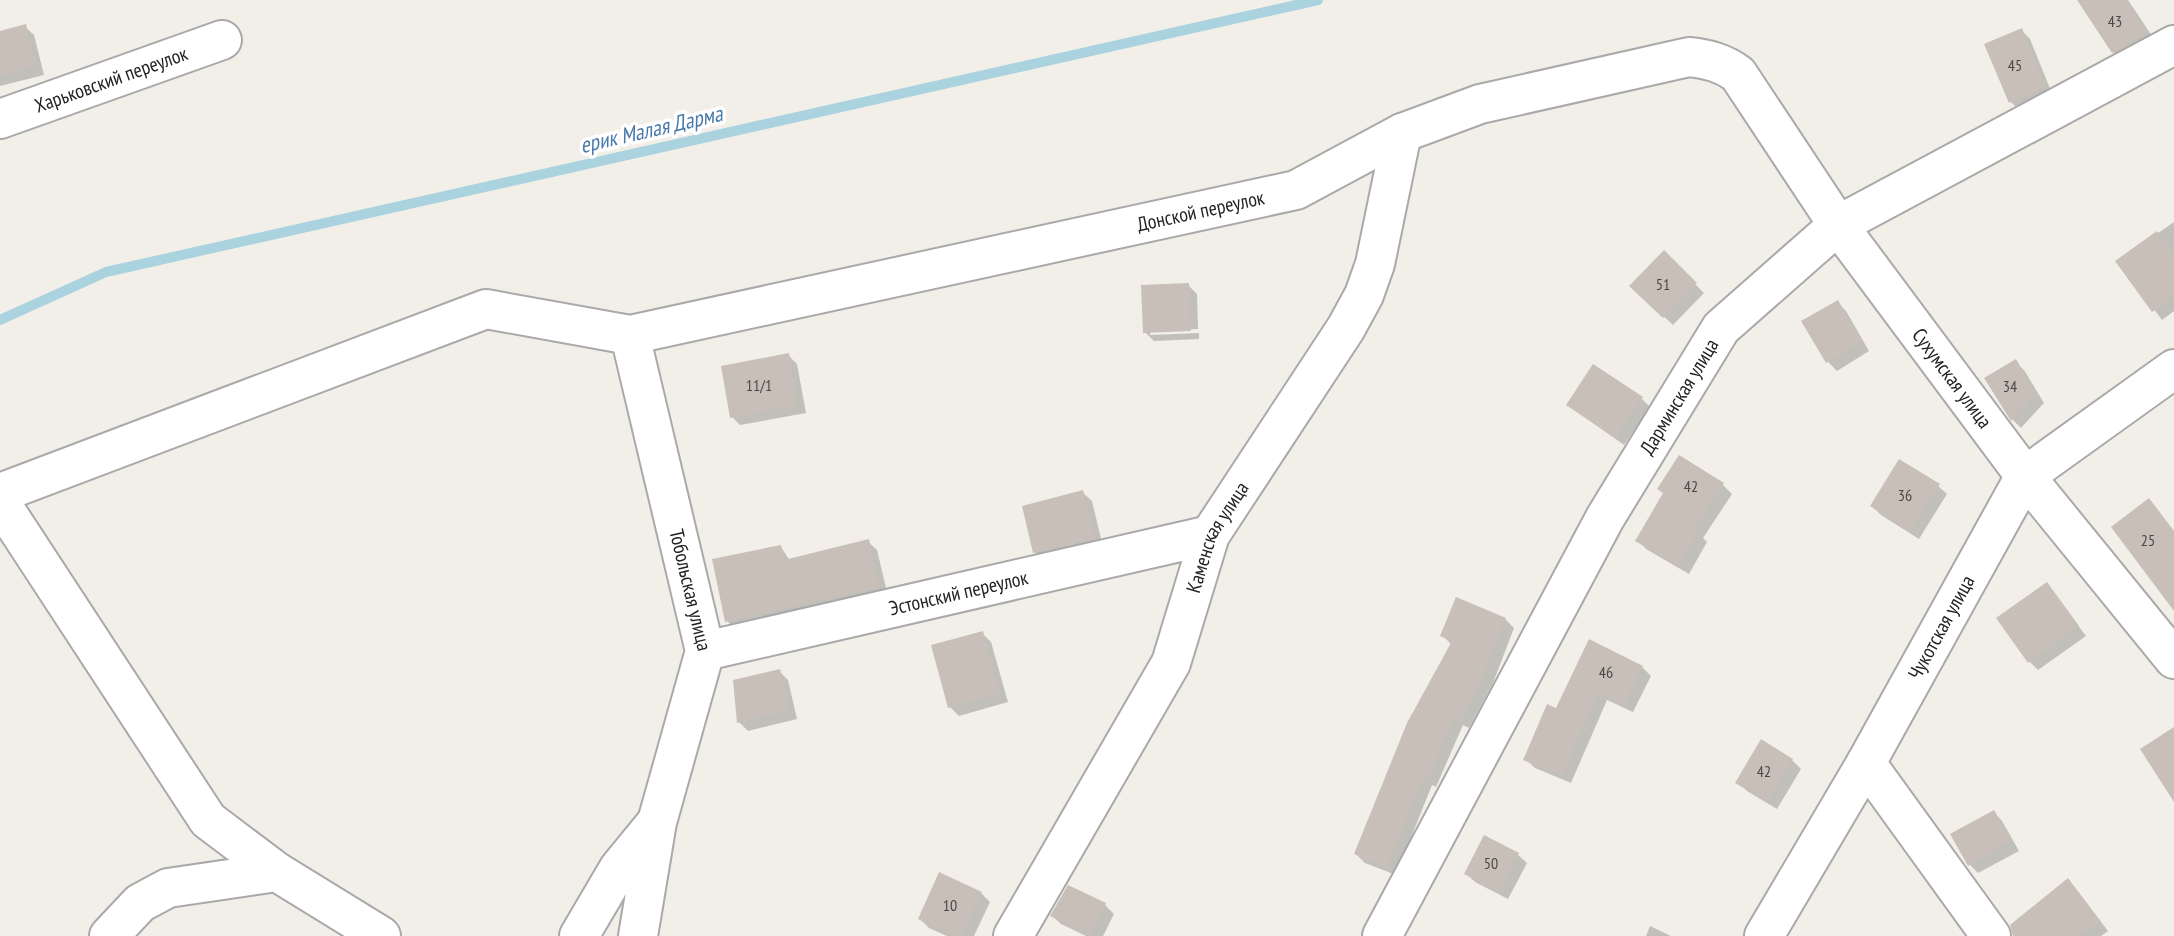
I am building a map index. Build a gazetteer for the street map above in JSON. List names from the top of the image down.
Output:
{
  "streets": {
    "street": [
      "Харьковский переулок",
      "Донской переулок",
      "Сухумская улица",
      "Дарминская улица",
      "Каменская улица",
      "Тобольская улица",
      "Эстонский переулок",
      "Чукотская улица"
    ]
  },
  "crossings": [
    ["Донской переулок", "Сухумская улица"],
    ["Донской переулок", "Каменская улица"],
    ["Донской переулок", "Тобольская улица"],
    ["Сухумская улица", "Дарминская улица"],
    ["Сухумская улица", "Чукотская улица"],
    ["Каменская улица", "Эстонский переулок"],
    ["Тобольская улица", "Эстонский переулок"]
  ],
  "water": ["ерик Малая Дарма"],
  "house_numbers": [
    "43",
    "45",
    "51",
    "11/1",
    "34",
    "42",
    "36",
    "25",
    "46",
    "42",
    "50",
    "10"
  ]
}
